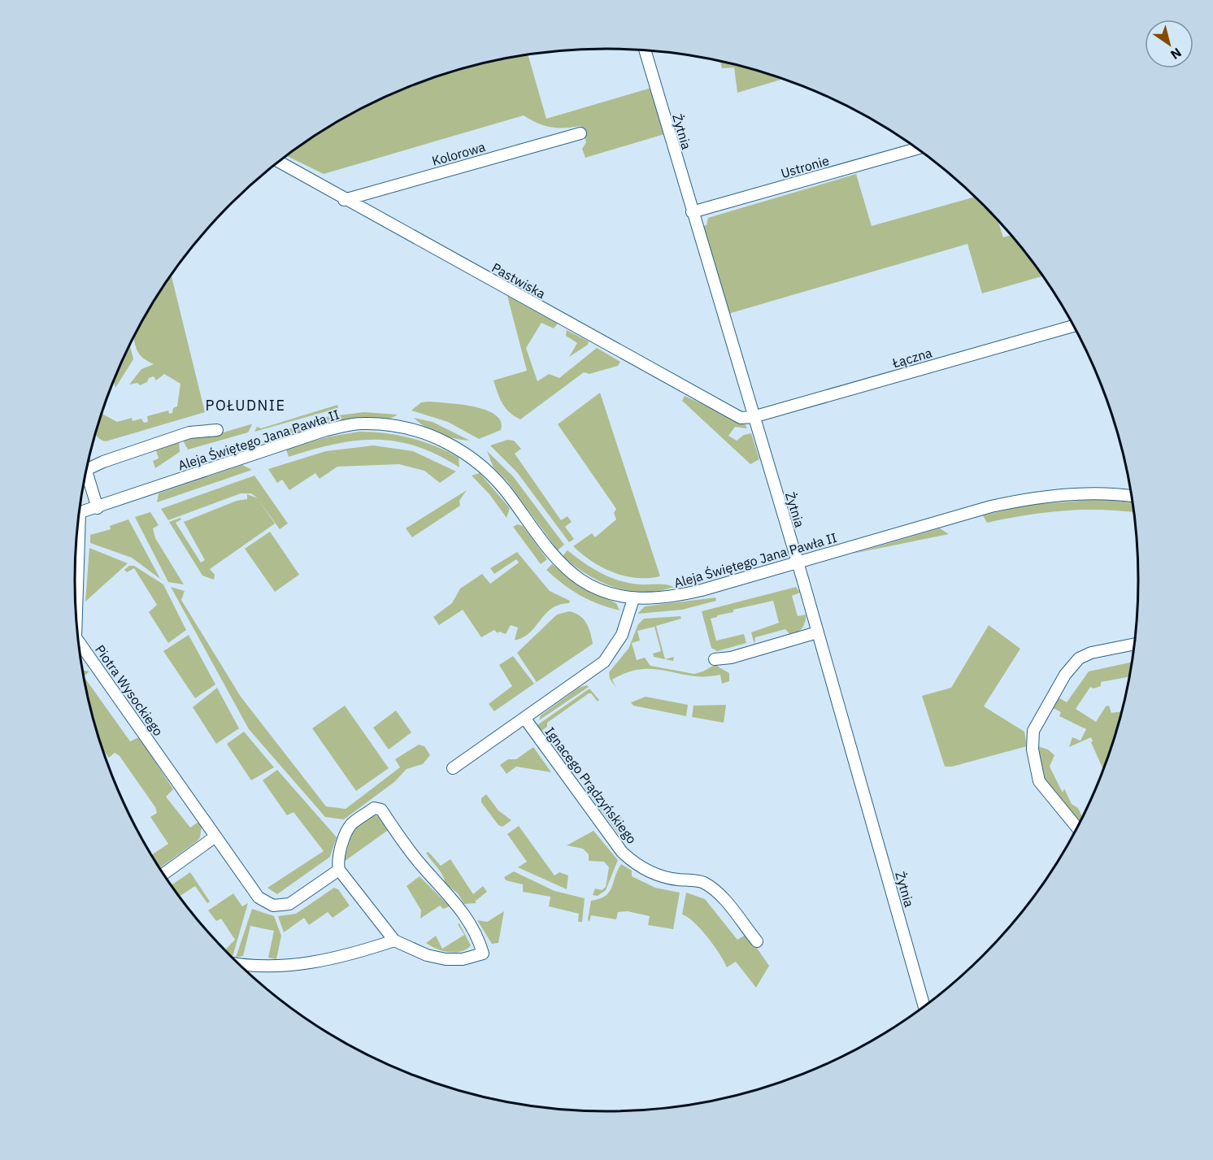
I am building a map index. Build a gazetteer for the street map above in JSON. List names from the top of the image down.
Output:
{
  "streets": {
    "street": [
      "Żytnia",
      "Kolorowa",
      "Ustronie",
      "Pastwiska",
      "Łączna",
      "Aleja Świętego Jana Pawła II",
      "Piotra Wysockiego",
      "Ignacego Prądzyńskiego"
    ]
  },
  "crossings": [
    ["Żytnia", "Ustronie"],
    ["Żytnia", "Pastwiska"],
    ["Żytnia", "Łączna"],
    ["Żytnia", "Aleja Świętego Jana Pawła II"],
    ["Kolorowa", "Pastwiska"],
    ["Pastwiska", "Łączna"]
  ],
  "districts": ["POŁUDNIE"],
  "north": "bottom right"
}
